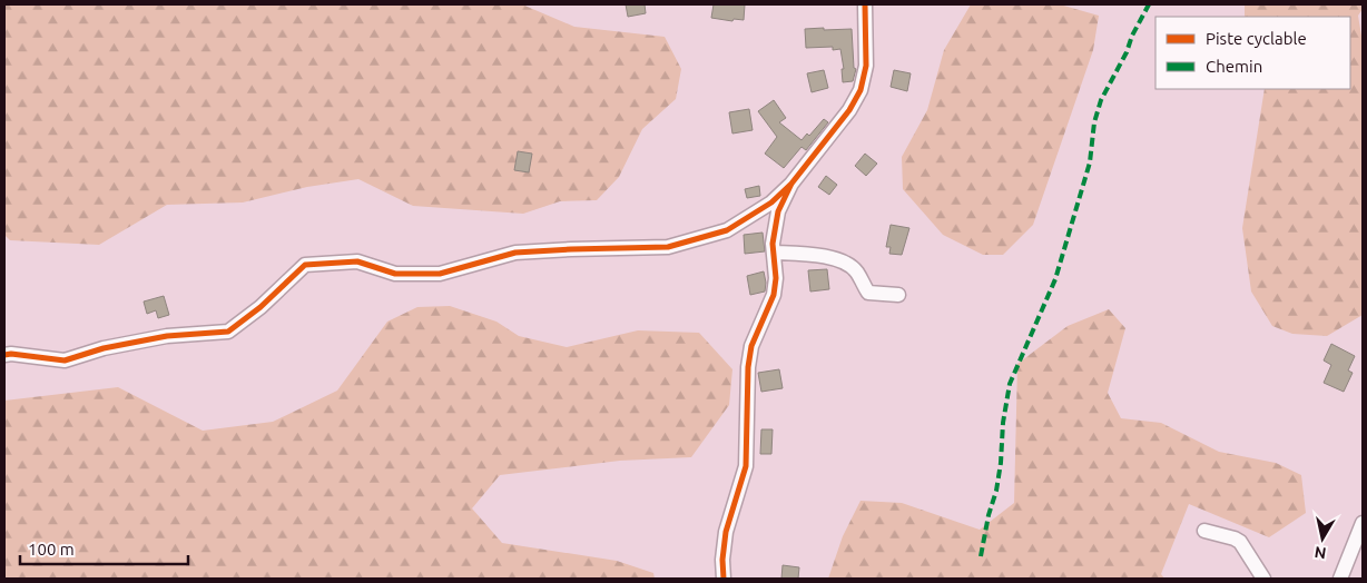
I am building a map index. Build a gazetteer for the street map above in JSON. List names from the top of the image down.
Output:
{
  "legend": ["Piste cyclable", "Chemin"],
  "scale_bar": "100 m",
  "north": "bottom"
}
